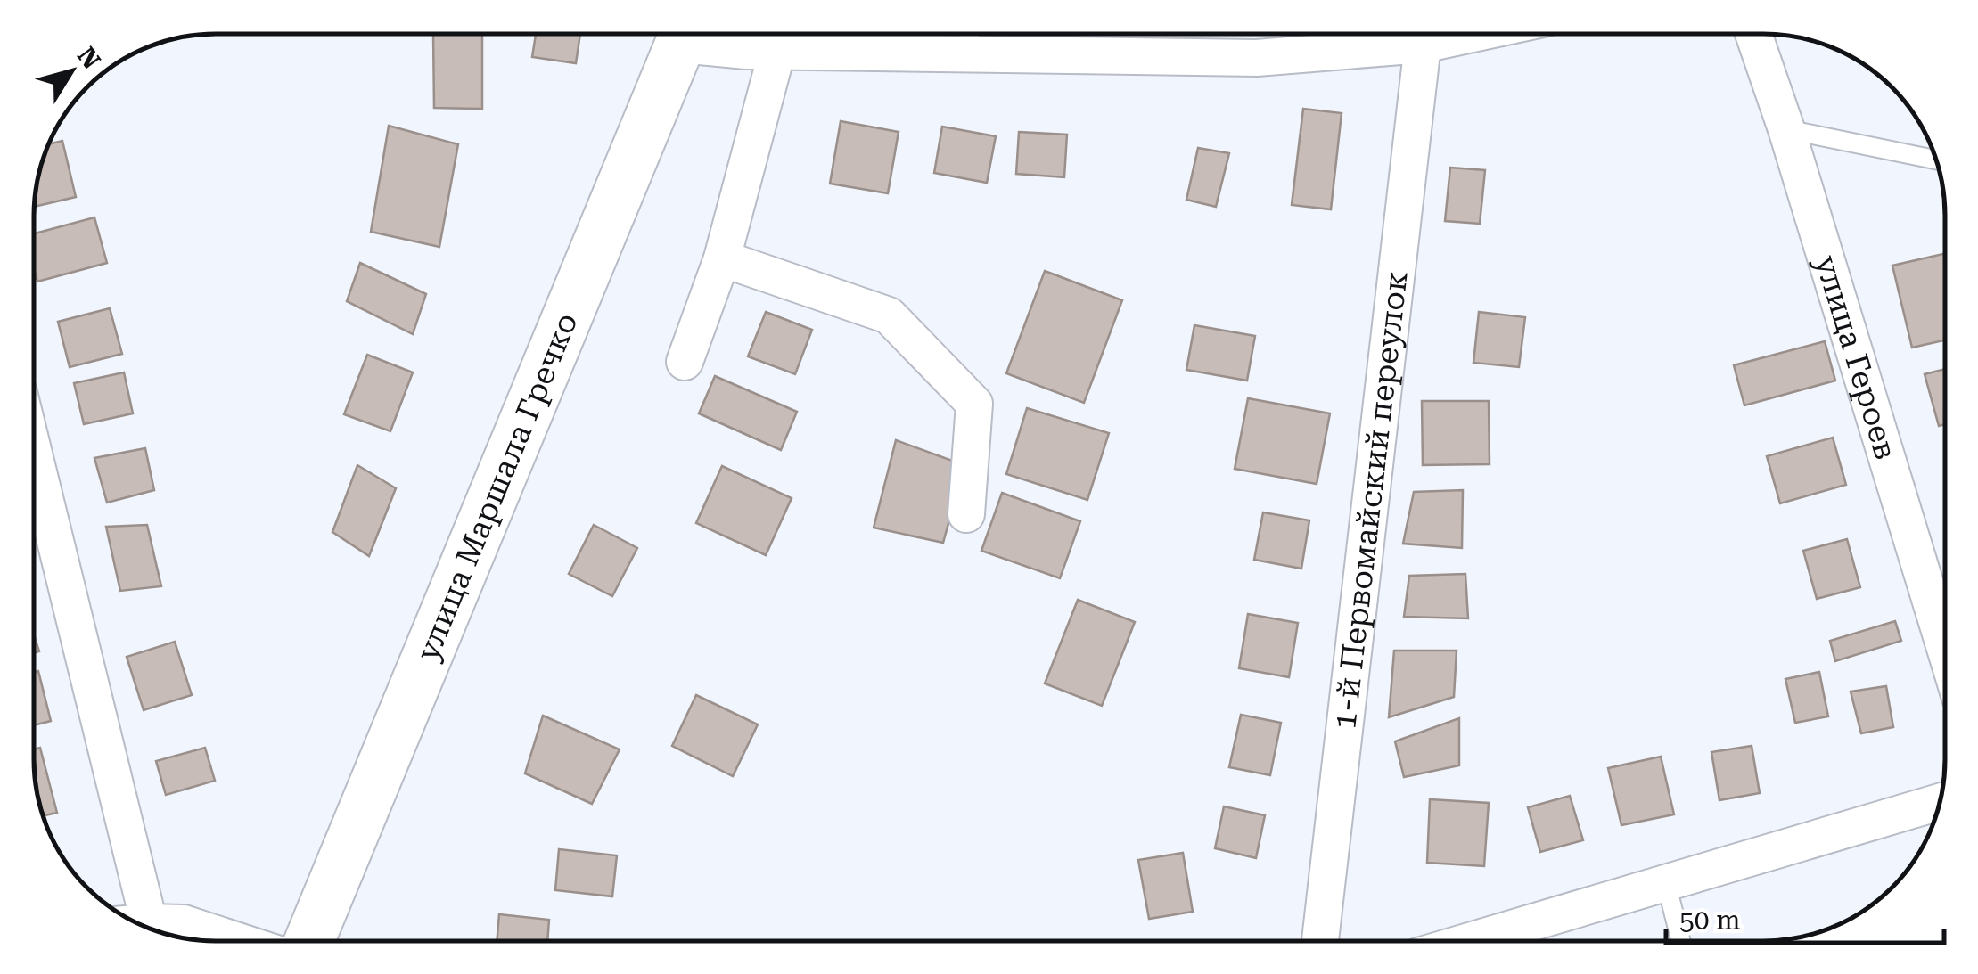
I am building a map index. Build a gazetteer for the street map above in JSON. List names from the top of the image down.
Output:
{
  "streets": {
    "main road": ["улица Маршала Гречко"],
    "street": ["улица Героев", "1-й Первомайский переулок"]
  },
  "scale_bar": "50 m",
  "north": "top right"
}
